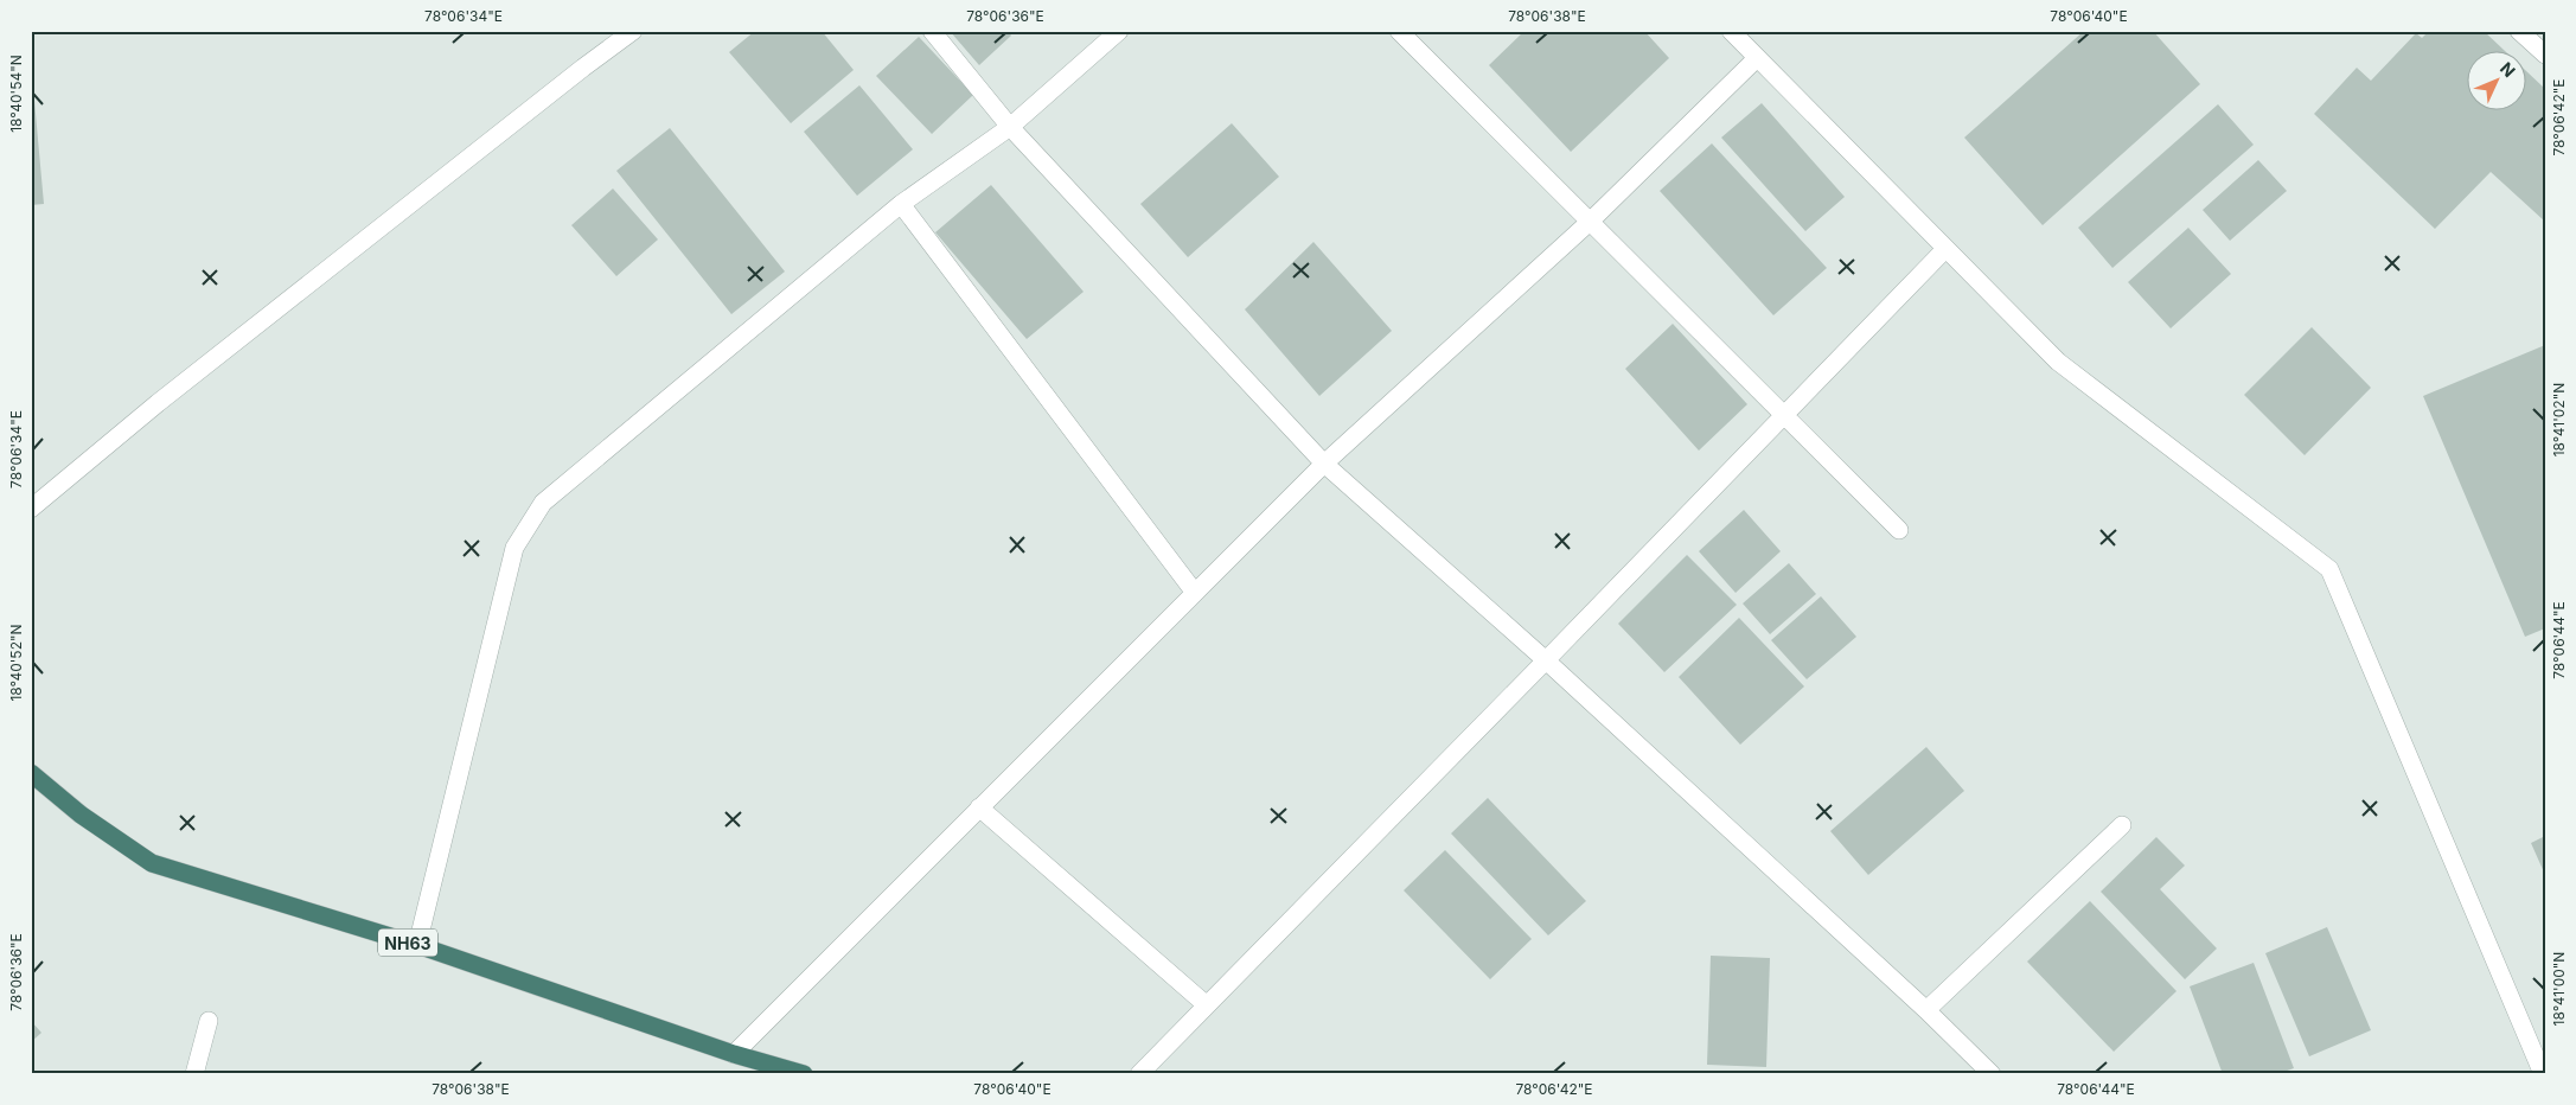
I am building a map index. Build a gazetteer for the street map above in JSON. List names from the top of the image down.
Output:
{
  "streets": {
    "highway": ["NH63"]
  },
  "north": "top right",
  "coordinates": [
    "78°06'34\"E",
    "78°06'36\"E",
    "78°06'38\"E",
    "78°06'40\"E",
    "18°40'54\"N",
    "78°06'42\"E",
    "18°41'02\"N",
    "78°06'44\"E",
    "18°40'52\"N",
    "18°41'00\"N"
  ]
}
